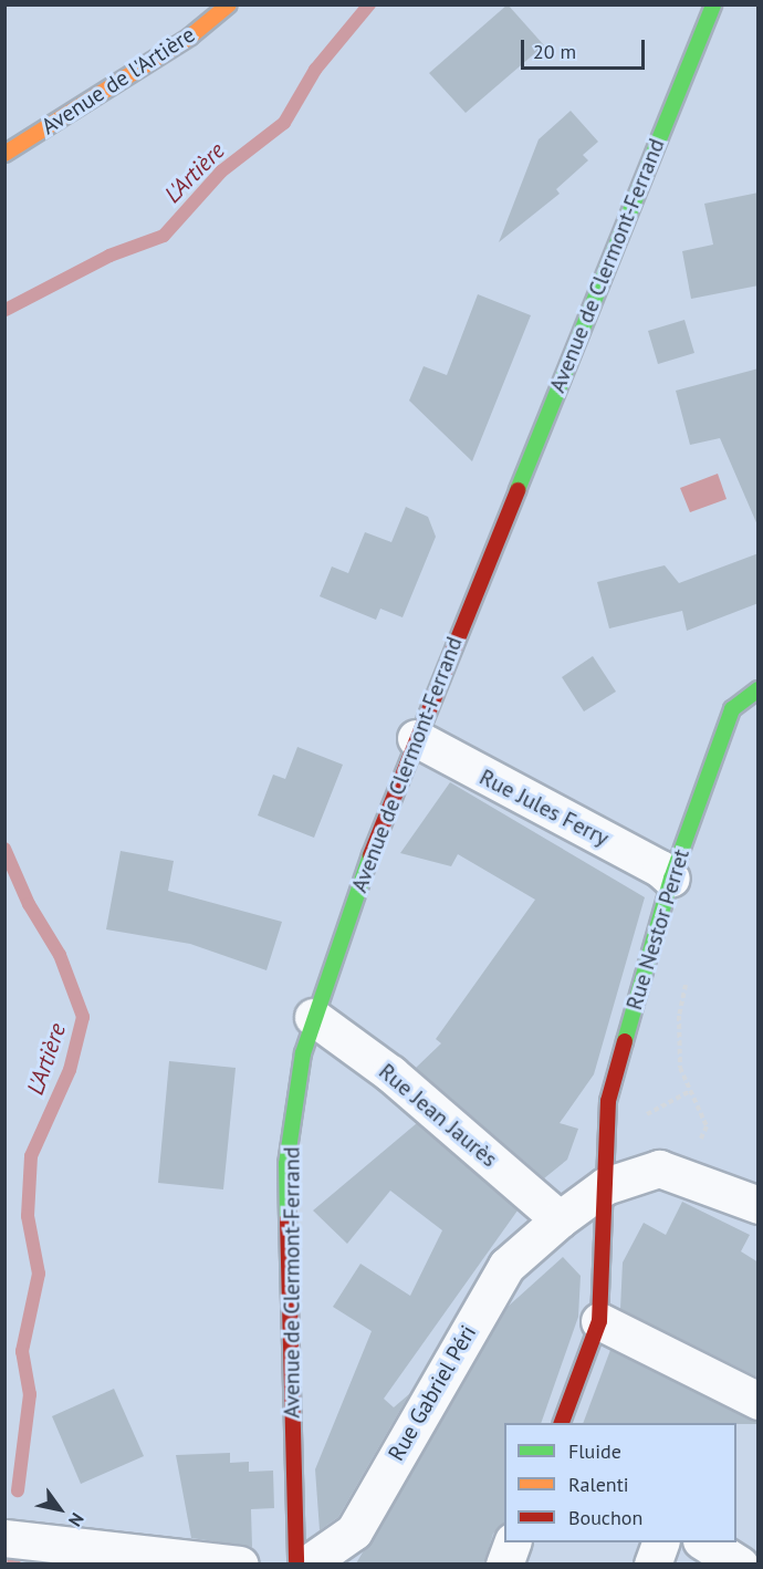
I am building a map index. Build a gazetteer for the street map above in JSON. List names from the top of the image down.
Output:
{
  "streets": {
    "street": [
      "Avenue de l'Artière",
      "Avenue de Clermont-Ferrand",
      "Rue Jules Ferry",
      "Rue Nestor Perret",
      "Rue Jean Jaurès",
      "Rue Gabriel Péri"
    ]
  },
  "crossings": [
    ["Avenue de Clermont-Ferrand", "Rue Jules Ferry"],
    ["Avenue de Clermont-Ferrand", "Rue Jean Jaurès"],
    ["Rue Jules Ferry", "Rue Nestor Perret"],
    ["Rue Nestor Perret", "Rue Gabriel Péri"],
    ["Rue Jean Jaurès", "Rue Gabriel Péri"]
  ],
  "water": ["L'Artière"],
  "legend": ["Fluide", "Ralenti", "Bouchon"],
  "scale_bar": "20 m",
  "north": "bottom right"
}
